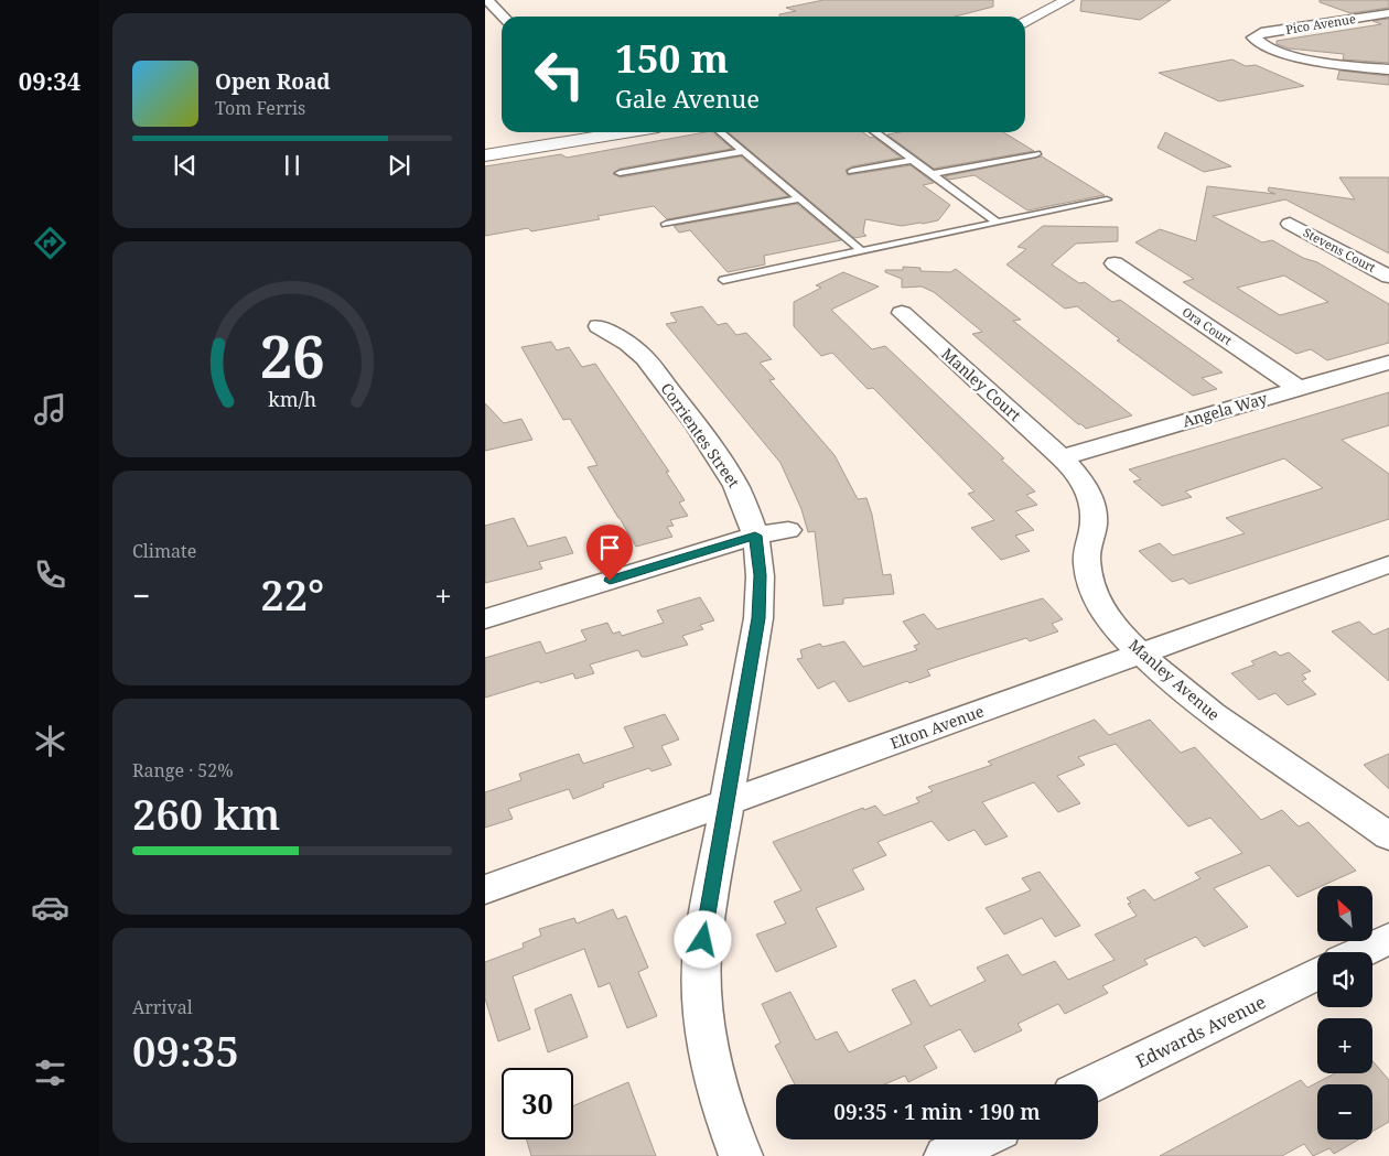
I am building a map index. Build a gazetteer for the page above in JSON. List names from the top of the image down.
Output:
{
  "streets": {
    "street": [
      "Pico Avenue",
      "Stevens Court",
      "Ora Court",
      "Manley Court",
      "Angela Way",
      "Corrientes Street",
      "Manley Avenue",
      "Elton Avenue",
      "Edwards Avenue"
    ]
  },
  "crossings": [
    ["Ora Court", "Angela Way"],
    ["Manley Court", "Angela Way"],
    ["Manley Court", "Manley Avenue"],
    ["Angela Way", "Manley Avenue"],
    ["Corrientes Street", "Elton Avenue"],
    ["Manley Avenue", "Elton Avenue"]
  ],
  "north": "top left",
  "page": {
    "tabs": "09:34",
    "turn": ["150 m", "Gale Avenue"],
    "song": ["Open Road", "Tom Ferris"],
    "tile": [
      "Climate",
      ["Range · 52%", "260 km"],
      ["Arrival", "09:35"]
    ],
    "heat": ["−", "22°", "+"],
    "map_buttons": ["+", "−"],
    "limit": "30",
    "trip": "09:35 · 1 min · 190 m",
    "gauge": ["26", "km/h"]
  }
}
